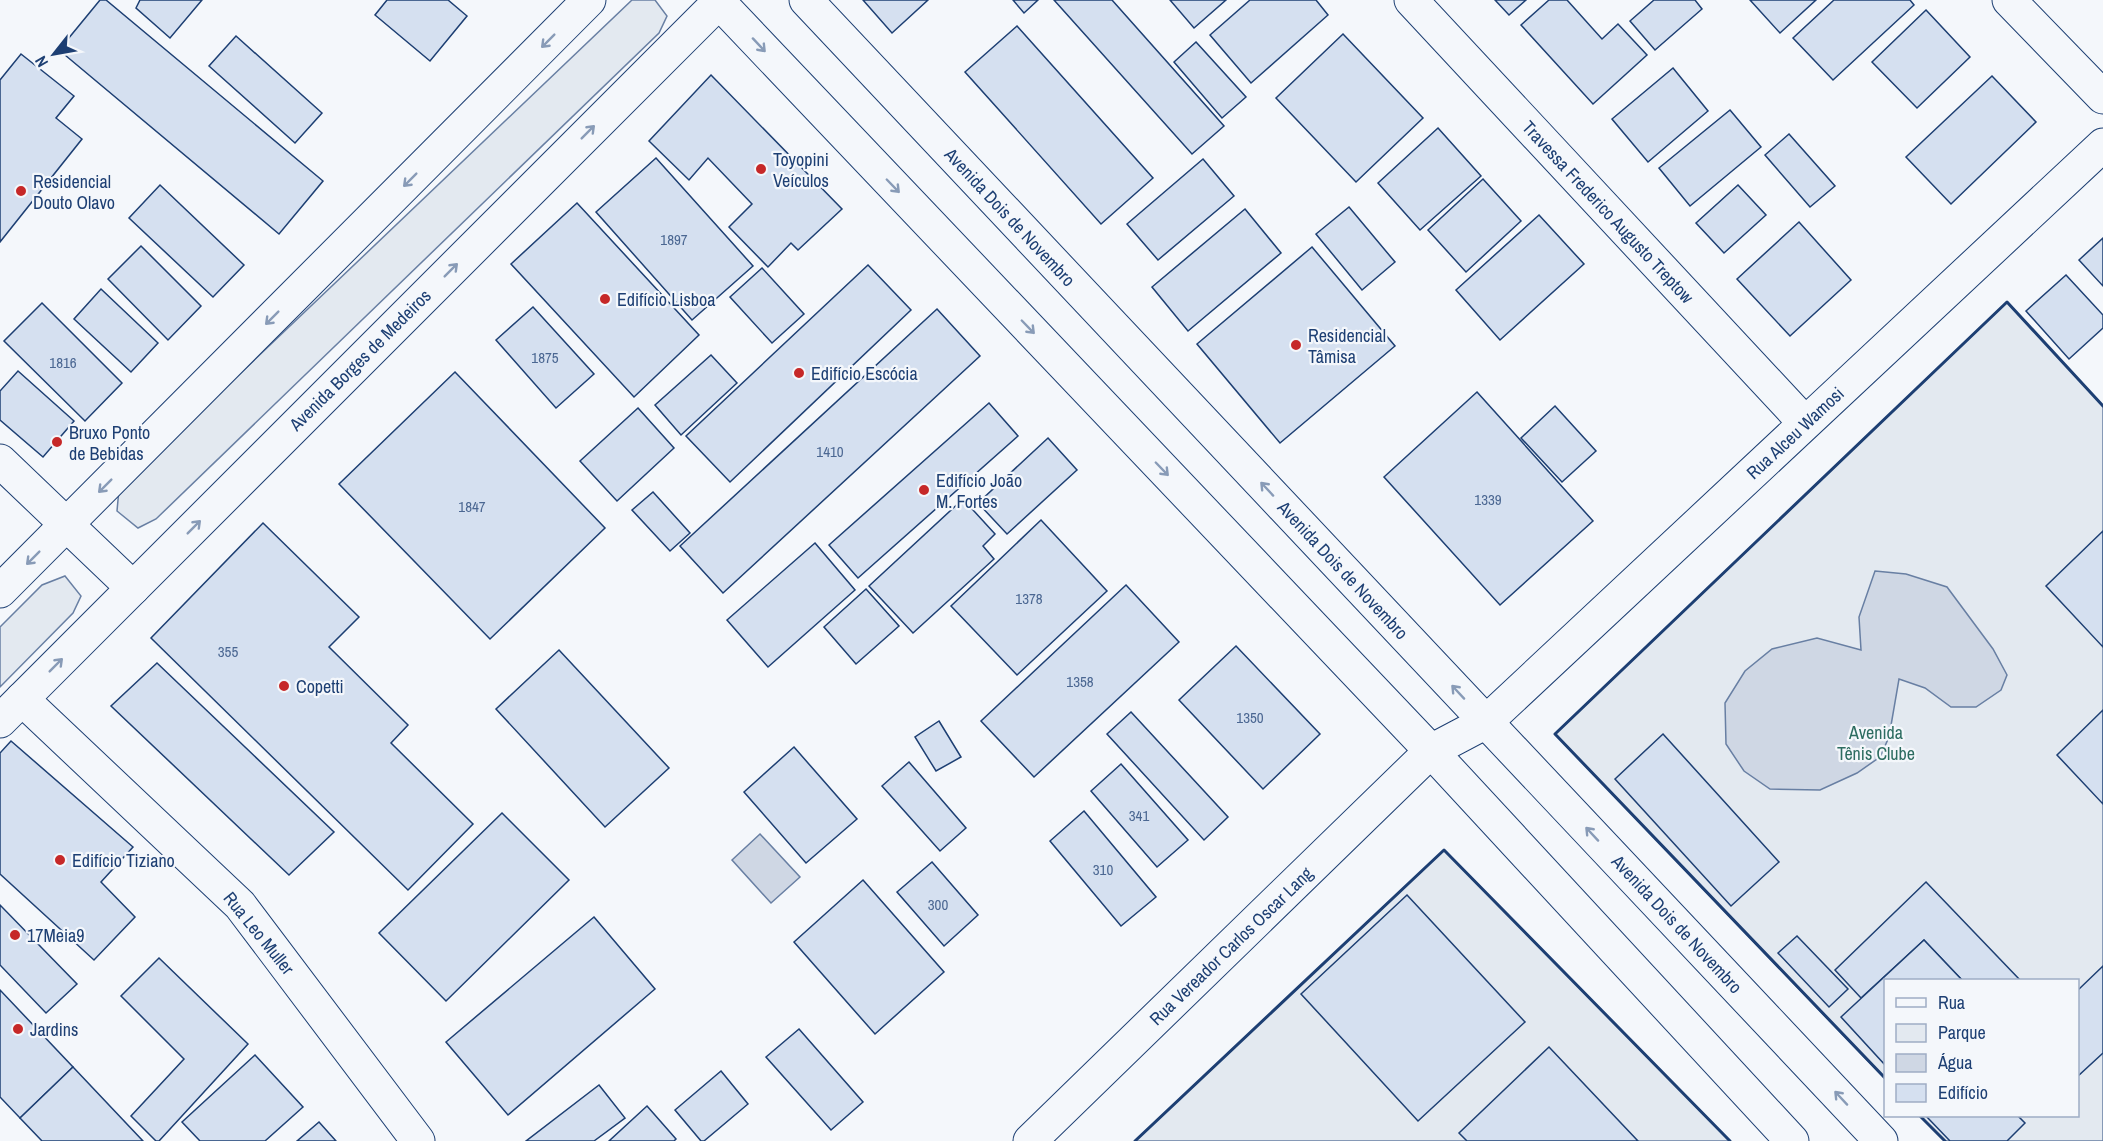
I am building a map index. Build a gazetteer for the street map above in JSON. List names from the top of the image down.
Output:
{
  "streets": {
    "street": [
      "Travessa Frederico Augusto Treptow",
      "Avenida Dois de Novembro",
      "Avenida Borges de Medeiros",
      "Rua Alceu Wamosi",
      "Rua Leo Muller",
      "Rua Vereador Carlos Oscar Lang"
    ]
  },
  "crossings": [
    ["Travessa Frederico Augusto Treptow", "Rua Alceu Wamosi"],
    ["Avenida Dois de Novembro", "Rua Alceu Wamosi"],
    ["Avenida Borges de Medeiros", "Rua Leo Muller"],
    ["Rua Alceu Wamosi", "Rua Vereador Carlos Oscar Lang"]
  ],
  "parks": ["Avenida Tênis Clube"],
  "places": [
    "Toyopini Veículos",
    "Residencial Douto Olavo",
    "Edifício Lisboa",
    "Residencial Tâmisa",
    "Edifício Escócia",
    "Bruxo Ponto de Bebidas",
    "Edifício João M. Fortes",
    "Copetti",
    "Edifício Tiziano",
    "17Meia9",
    "Jardins"
  ],
  "house_numbers": [
    "1897",
    "1875",
    "1816",
    "1410",
    "1339",
    "1847",
    "1378",
    "355",
    "1358",
    "1350",
    "341",
    "310",
    "300"
  ],
  "legend": [
    "Rua",
    "Parque",
    "Água",
    "Edifício"
  ],
  "north": "bottom left"
}
